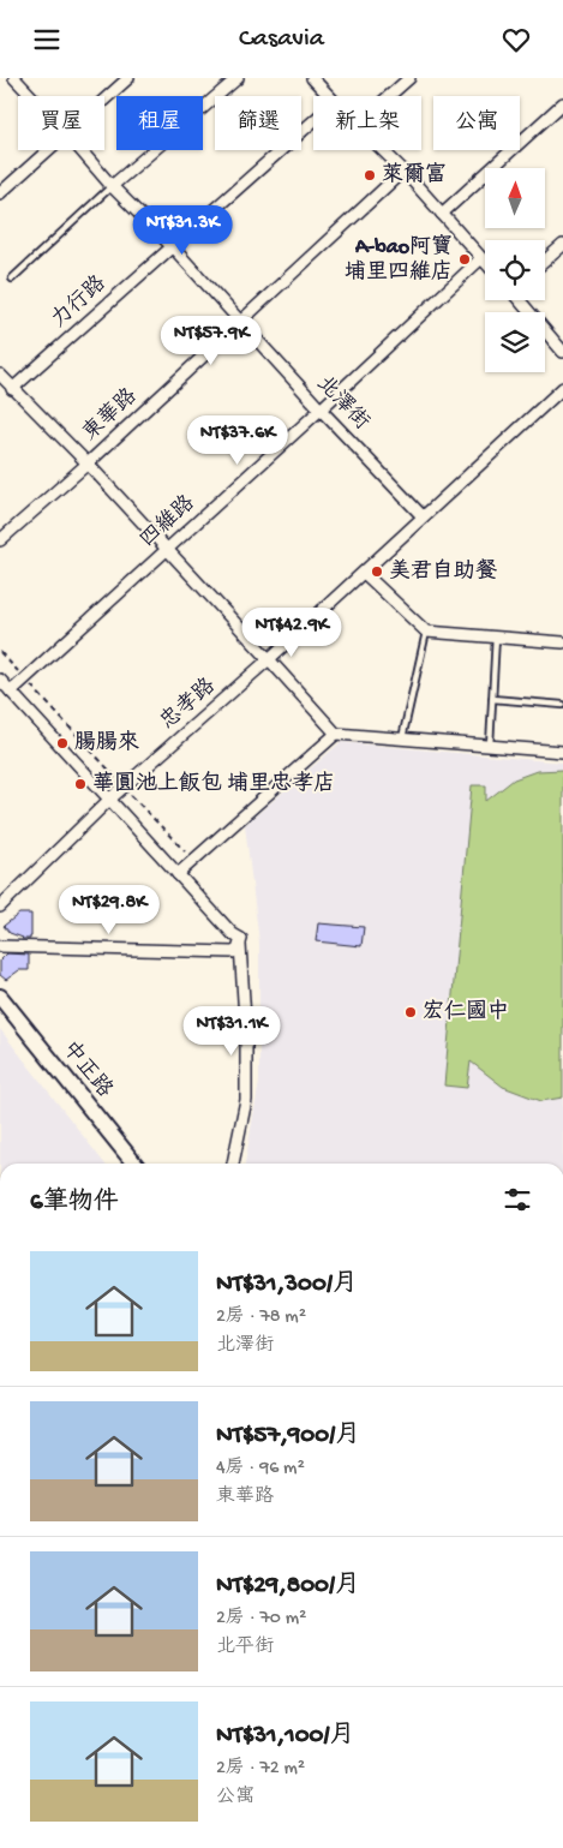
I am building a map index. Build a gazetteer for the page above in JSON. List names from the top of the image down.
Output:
{
  "streets": {
    "main road": ["中正路"],
    "street": [
      "力行路",
      "北澤街",
      "東華路",
      "四維路",
      "忠孝路"
    ]
  },
  "crossings": [
    ["力行路", "北澤街"],
    ["北澤街", "東華路"],
    ["北澤街", "四維路"],
    ["北澤街", "忠孝路"]
  ],
  "places": [
    "萊爾富",
    "A-bao阿寶 埔里四維店",
    "美君自助餐",
    "腸腸來",
    "華圓池上飯包 埔里忠孝店",
    "宏仁國中"
  ],
  "north": "top",
  "page": {
    "header": "Casavia",
    "chip": [
      "買屋",
      "租屋",
      "篩選",
      "新上架",
      "公寓"
    ],
    "price": [
      "NT$31.3K",
      "NT$57.9K",
      "NT$37.6K",
      "NT$42.9K",
      "NT$29.8K",
      "NT$31.1K"
    ],
    "heading": "6筆物件",
    "list": [
      {
        "name": "NT$31,300/月",
        "note": "2房 · 78 m² · 北澤街"
      },
      {
        "name": "NT$57,900/月",
        "note": "4房 · 96 m² · 東華路"
      },
      {
        "name": "NT$29,800/月",
        "note": "2房 · 70 m² · 北平街"
      },
      {
        "name": "NT$31,100/月",
        "note": "2房 · 72 m² · 公寓"
      }
    ]
  }
}
